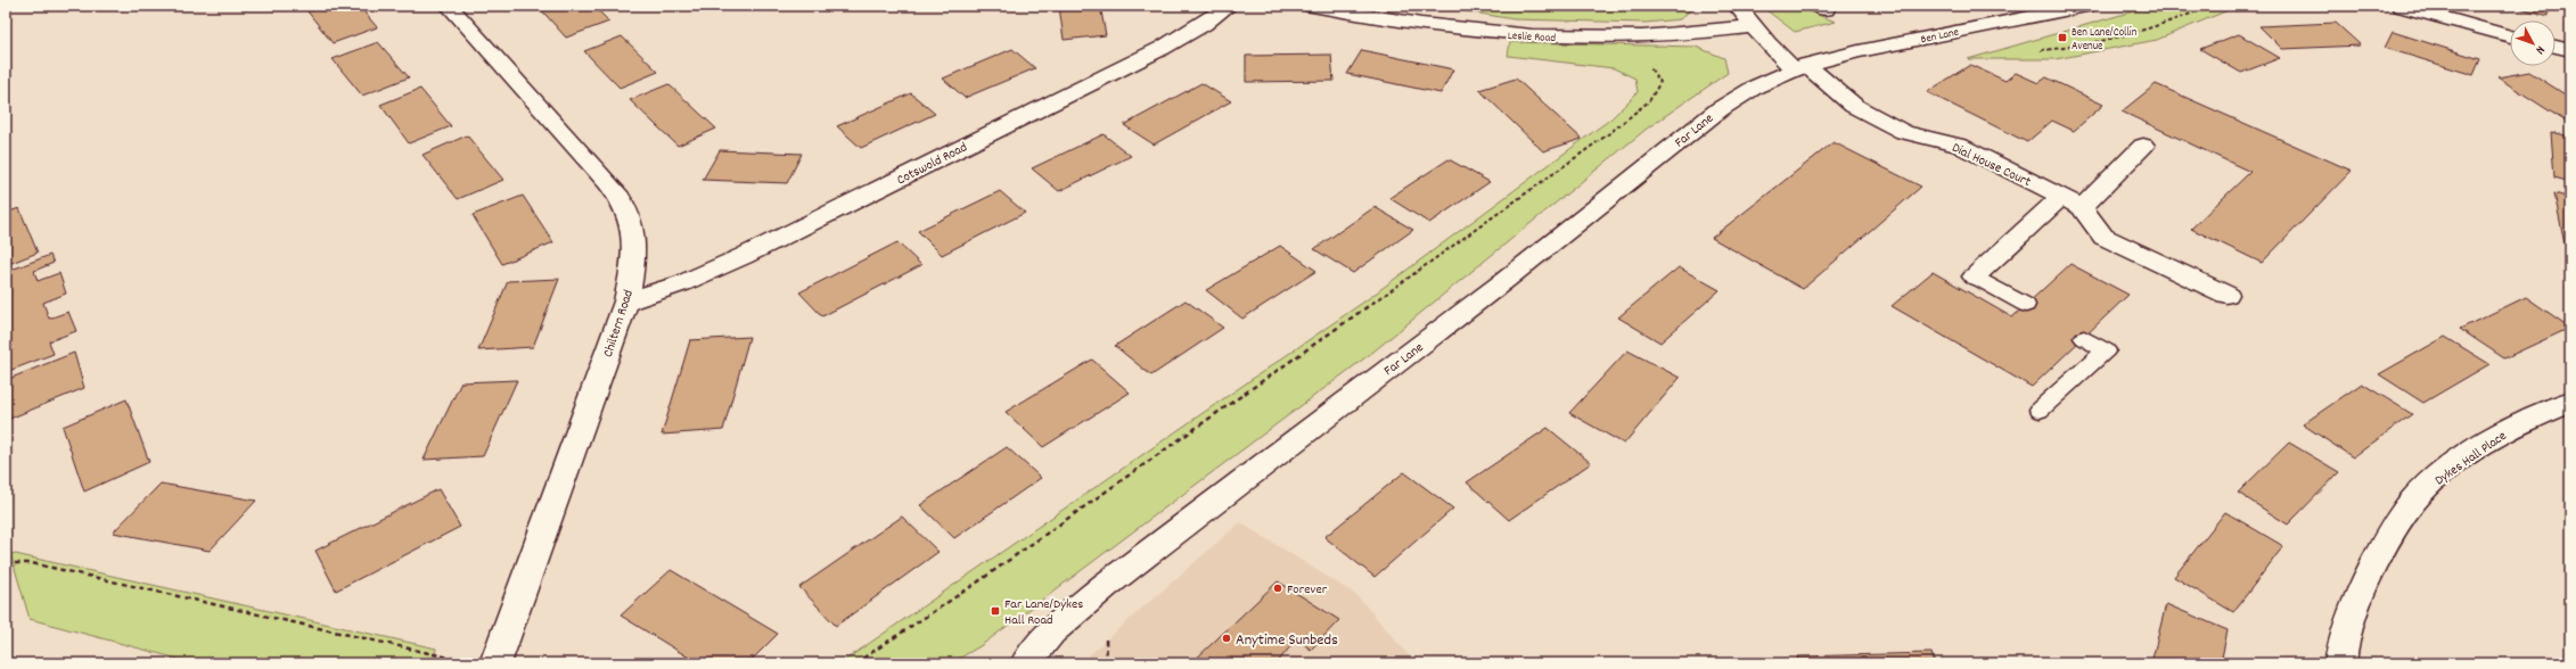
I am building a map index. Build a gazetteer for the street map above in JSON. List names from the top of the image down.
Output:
{
  "streets": {
    "street": [
      "Ben Lane",
      "Leslie Road",
      "Far Lane",
      "Cotswold Road",
      "Dial House Court",
      "Chiltern Road",
      "Dykes Hall Place"
    ]
  },
  "crossings": [
    ["Ben Lane", "Far Lane"],
    ["Ben Lane", "Dial House Court"],
    ["Leslie Road", "Dial House Court"],
    ["Far Lane", "Dial House Court"],
    ["Cotswold Road", "Chiltern Road"]
  ],
  "places": {
    "transit": ["Ben Lane/Collin Avenue", "Far Lane/Dykes Hall Road"],
    "other": ["Forever", "Anytime Sunbeds"]
  },
  "north": "bottom right"
}
